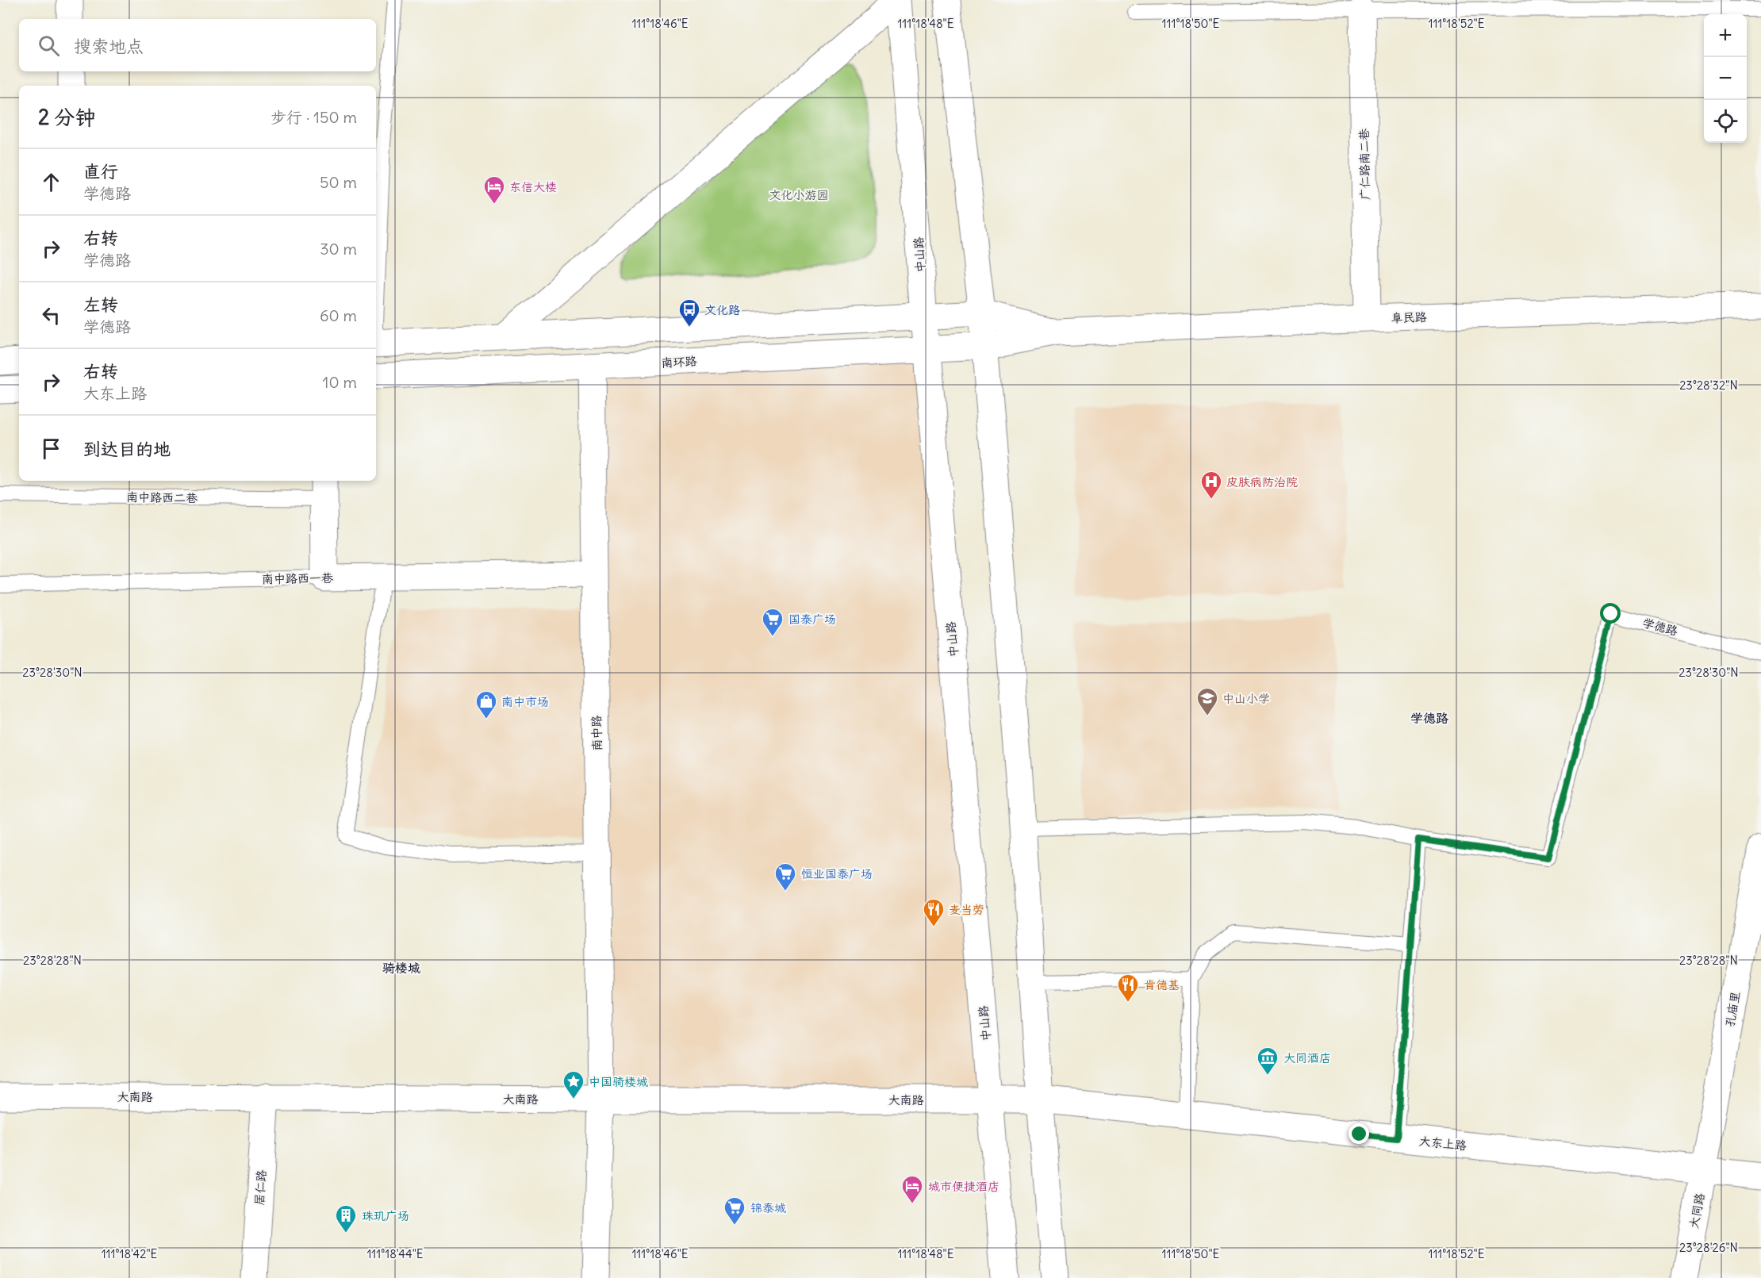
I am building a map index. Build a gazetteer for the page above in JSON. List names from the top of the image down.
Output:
{
  "streets": {
    "street": [
      "广仁路南二巷",
      "中山路",
      "阜民路",
      "南环路",
      "南中路西一巷",
      "南中路",
      "孔庙里",
      "大南路",
      "大东上路",
      "居仁路",
      "大同路"
    ],
    "lane": ["南中路西二巷", "学德路"]
  },
  "crossings": [
    ["广仁路南二巷", "阜民路"],
    ["中山路", "南环路"],
    ["中山路", "大南路"],
    ["阜民路", "南环路"],
    ["南环路", "南中路"],
    ["南中路西一巷", "南中路"],
    ["南中路", "大南路"],
    ["孔庙里", "大东上路"],
    ["孔庙里", "大同路"],
    ["大南路", "大东上路"],
    ["大南路", "居仁路"],
    ["大东上路", "大同路"]
  ],
  "districts": ["学德路", "骑楼城"],
  "parks": ["文化小游园"],
  "places": {
    "hotel": ["东信大楼", "城市便捷酒店"],
    "bus stop": ["文化路"],
    "hospital": ["皮肤病防治院"],
    "supermarket": ["国泰广场", "恒业国泰广场", "锦泰城"],
    "school or university": ["中山小学"],
    "shop": ["南中市场"],
    "restaurant": ["麦当劳", "肯德基"],
    "museum": ["大同酒店"],
    "place": ["中国骑楼城"],
    "building": ["珠玑广场"]
  },
  "page": {
    "map_buttons": ["+", "−"],
    "search": "搜索地点",
    "heading": ["2 分钟", "步行 · 150 m"],
    "list": [
      ["直行", "学德路", "50 m"],
      ["右转", "学德路", "30 m"],
      ["左转", "学德路", "60 m"],
      ["右转", "大东上路", "10 m"],
      "到达目的地"
    ]
  },
  "coordinates": [
    "111°18'46\"E",
    "111°18'48\"E",
    "111°18'50\"E",
    "111°18'52\"E",
    "23°28'32\"N",
    "23°28'30\"N",
    "23°28'28\"N",
    "23°28'26\"N",
    "111°18'42\"E",
    "111°18'44\"E"
  ]
}
